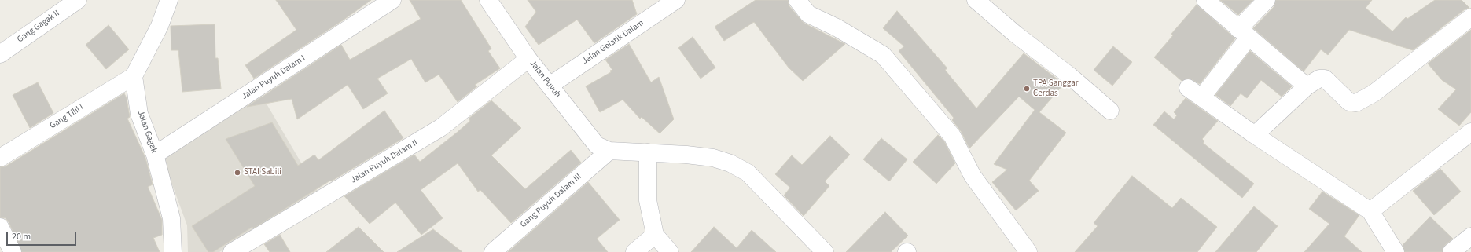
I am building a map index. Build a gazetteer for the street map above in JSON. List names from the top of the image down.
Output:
{
  "streets": {
    "street": [
      "Gang Gagak II",
      "Jalan Gelatik Dalam",
      "Jalan Puyuh Dalam I",
      "Jalan Puyuh",
      "Gang Tilil I",
      "Jalan Gagak",
      "Jalan Puyuh Dalam II",
      "Gang Puyuh Dalam III"
    ]
  },
  "crossings": [
    ["Jalan Gelatik Dalam", "Jalan Puyuh"],
    ["Jalan Puyuh Dalam I", "Jalan Gagak"],
    ["Jalan Puyuh", "Jalan Puyuh Dalam II"],
    ["Jalan Puyuh", "Gang Puyuh Dalam III"],
    ["Gang Tilil I", "Jalan Gagak"]
  ],
  "places": ["TPA Sanggar Cerdas", "STAI Sabili"],
  "scale_bar": "20 m"
}
